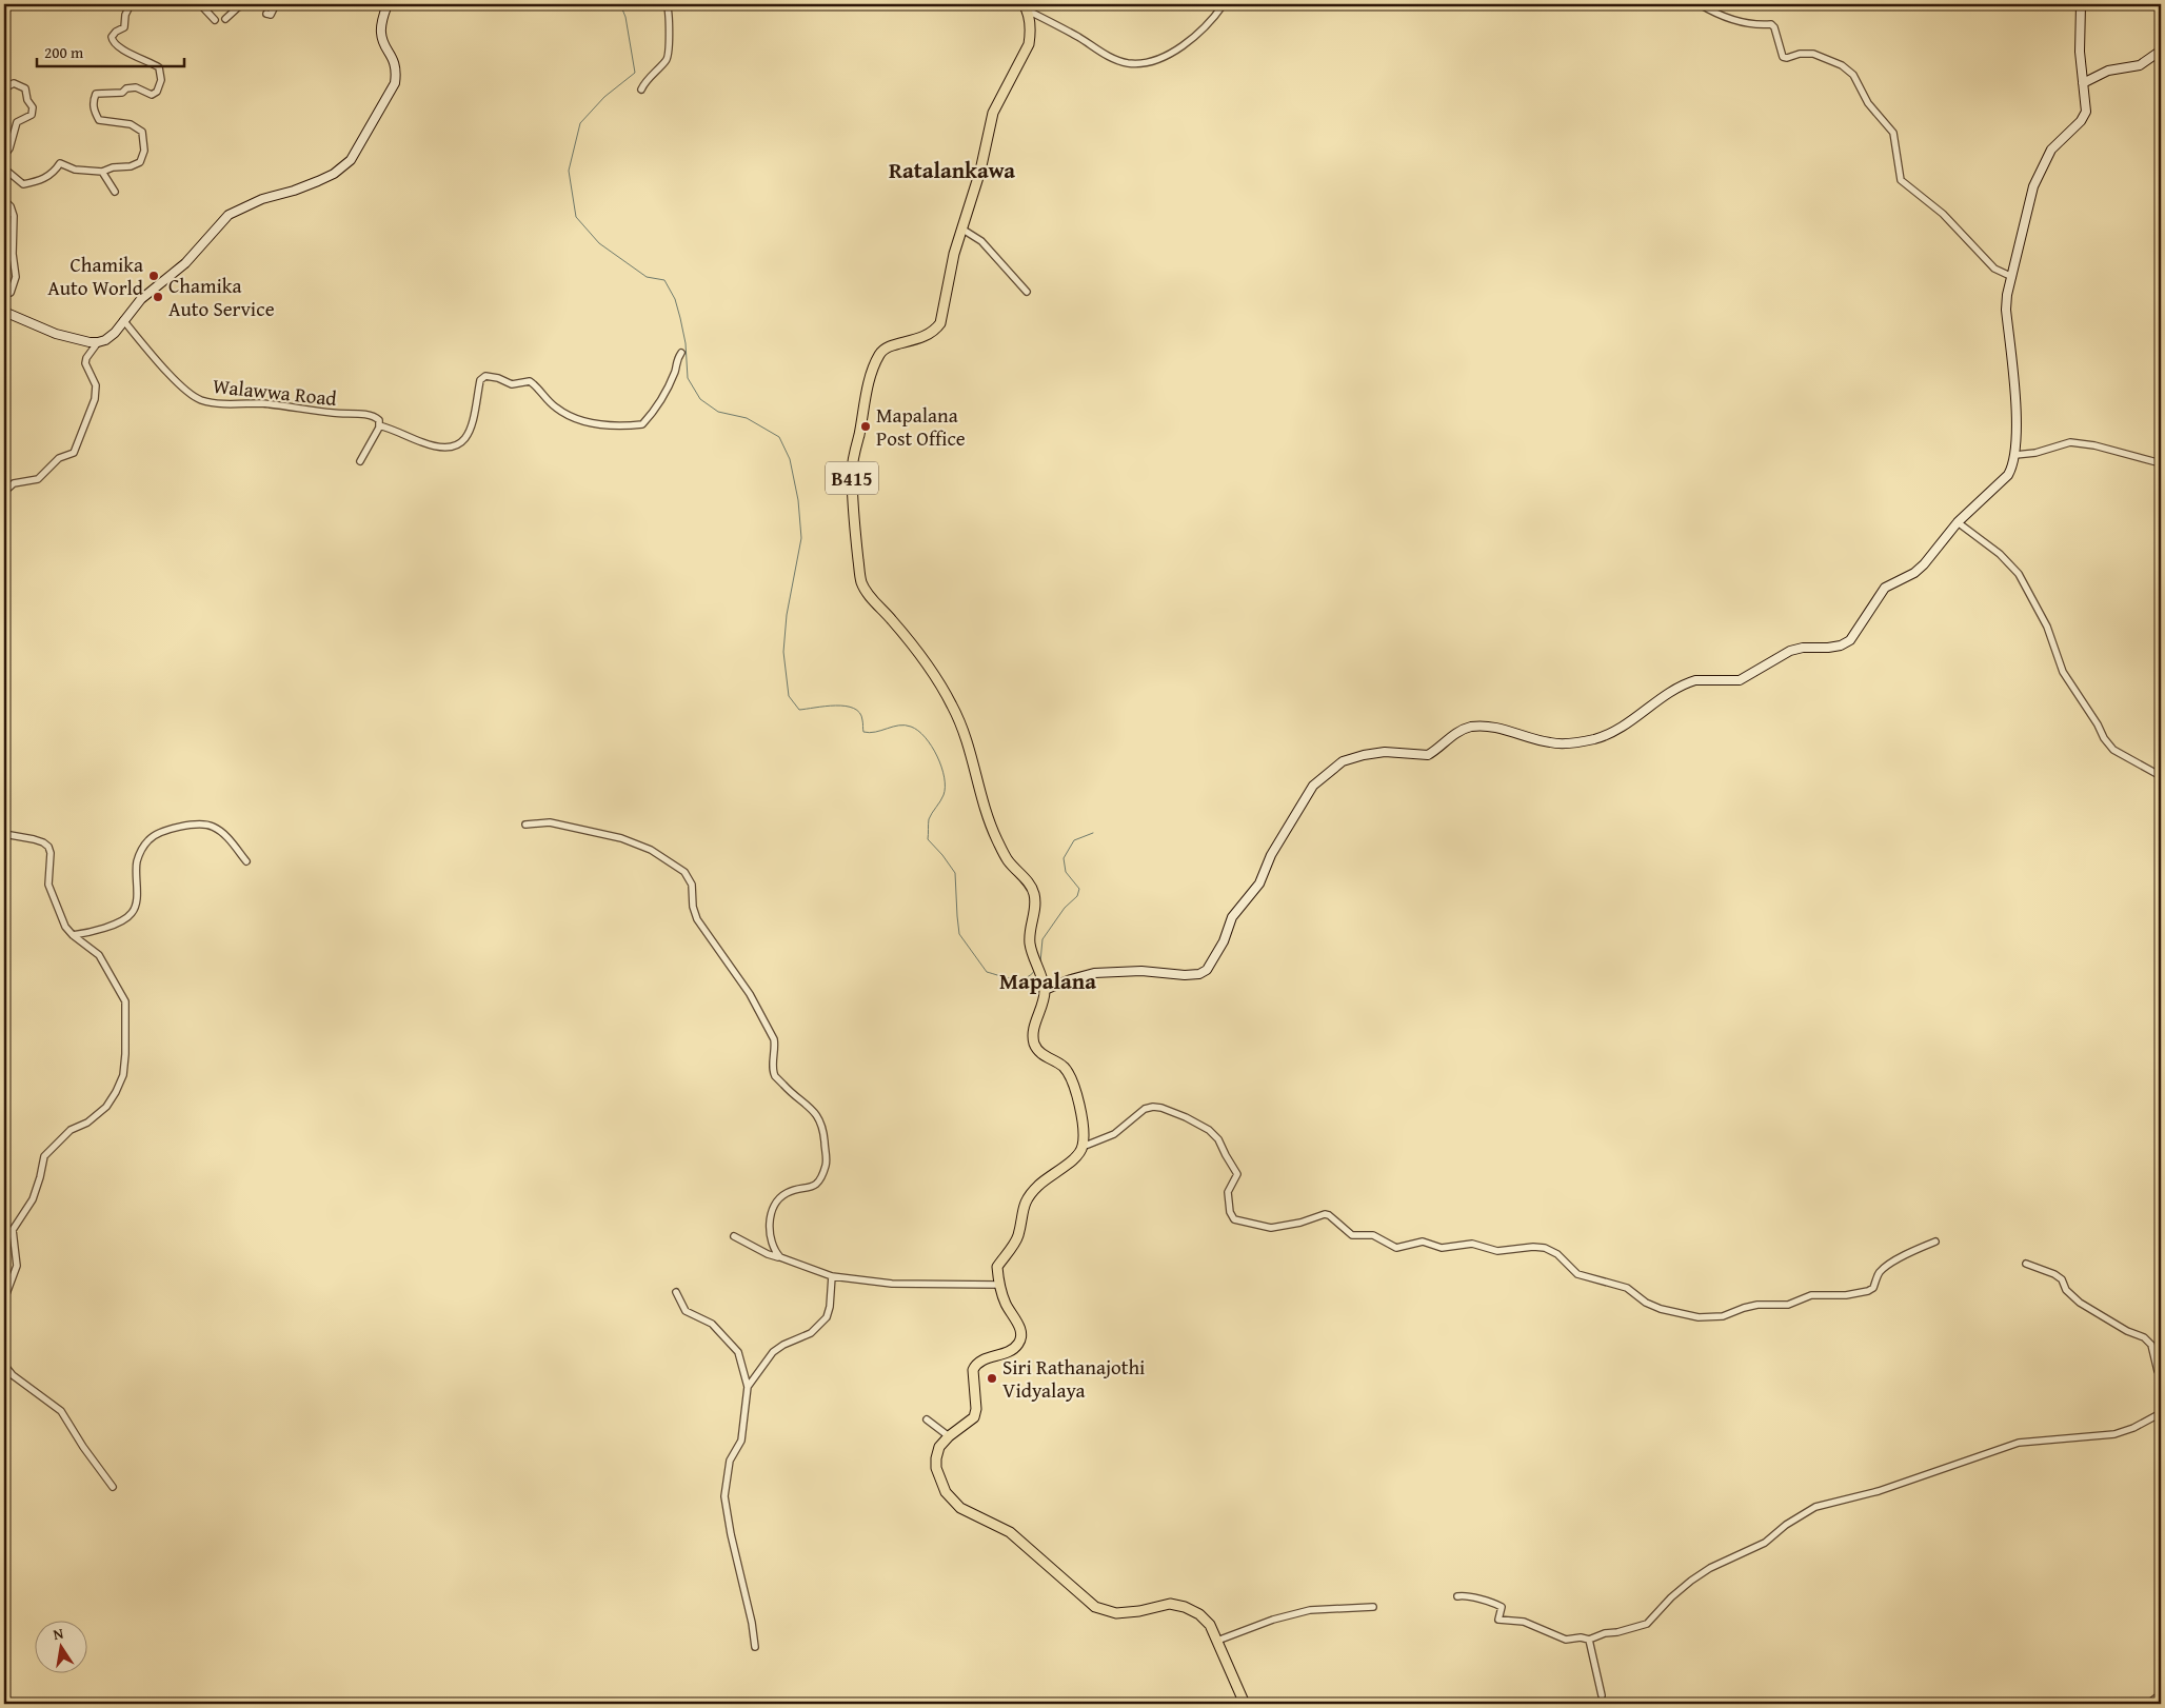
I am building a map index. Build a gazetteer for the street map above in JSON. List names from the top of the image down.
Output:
{
  "streets": {
    "main road": ["B415"],
    "street": ["Walawwa Road"]
  },
  "districts": ["Ratalankawa", "Mapalana"],
  "places": [
    "Chamika Auto World",
    "Chamika Auto Service",
    "Mapalana Post Office",
    "Siri Rathanajothi Vidyalaya"
  ],
  "scale_bar": "200 m",
  "north": "top"
}
